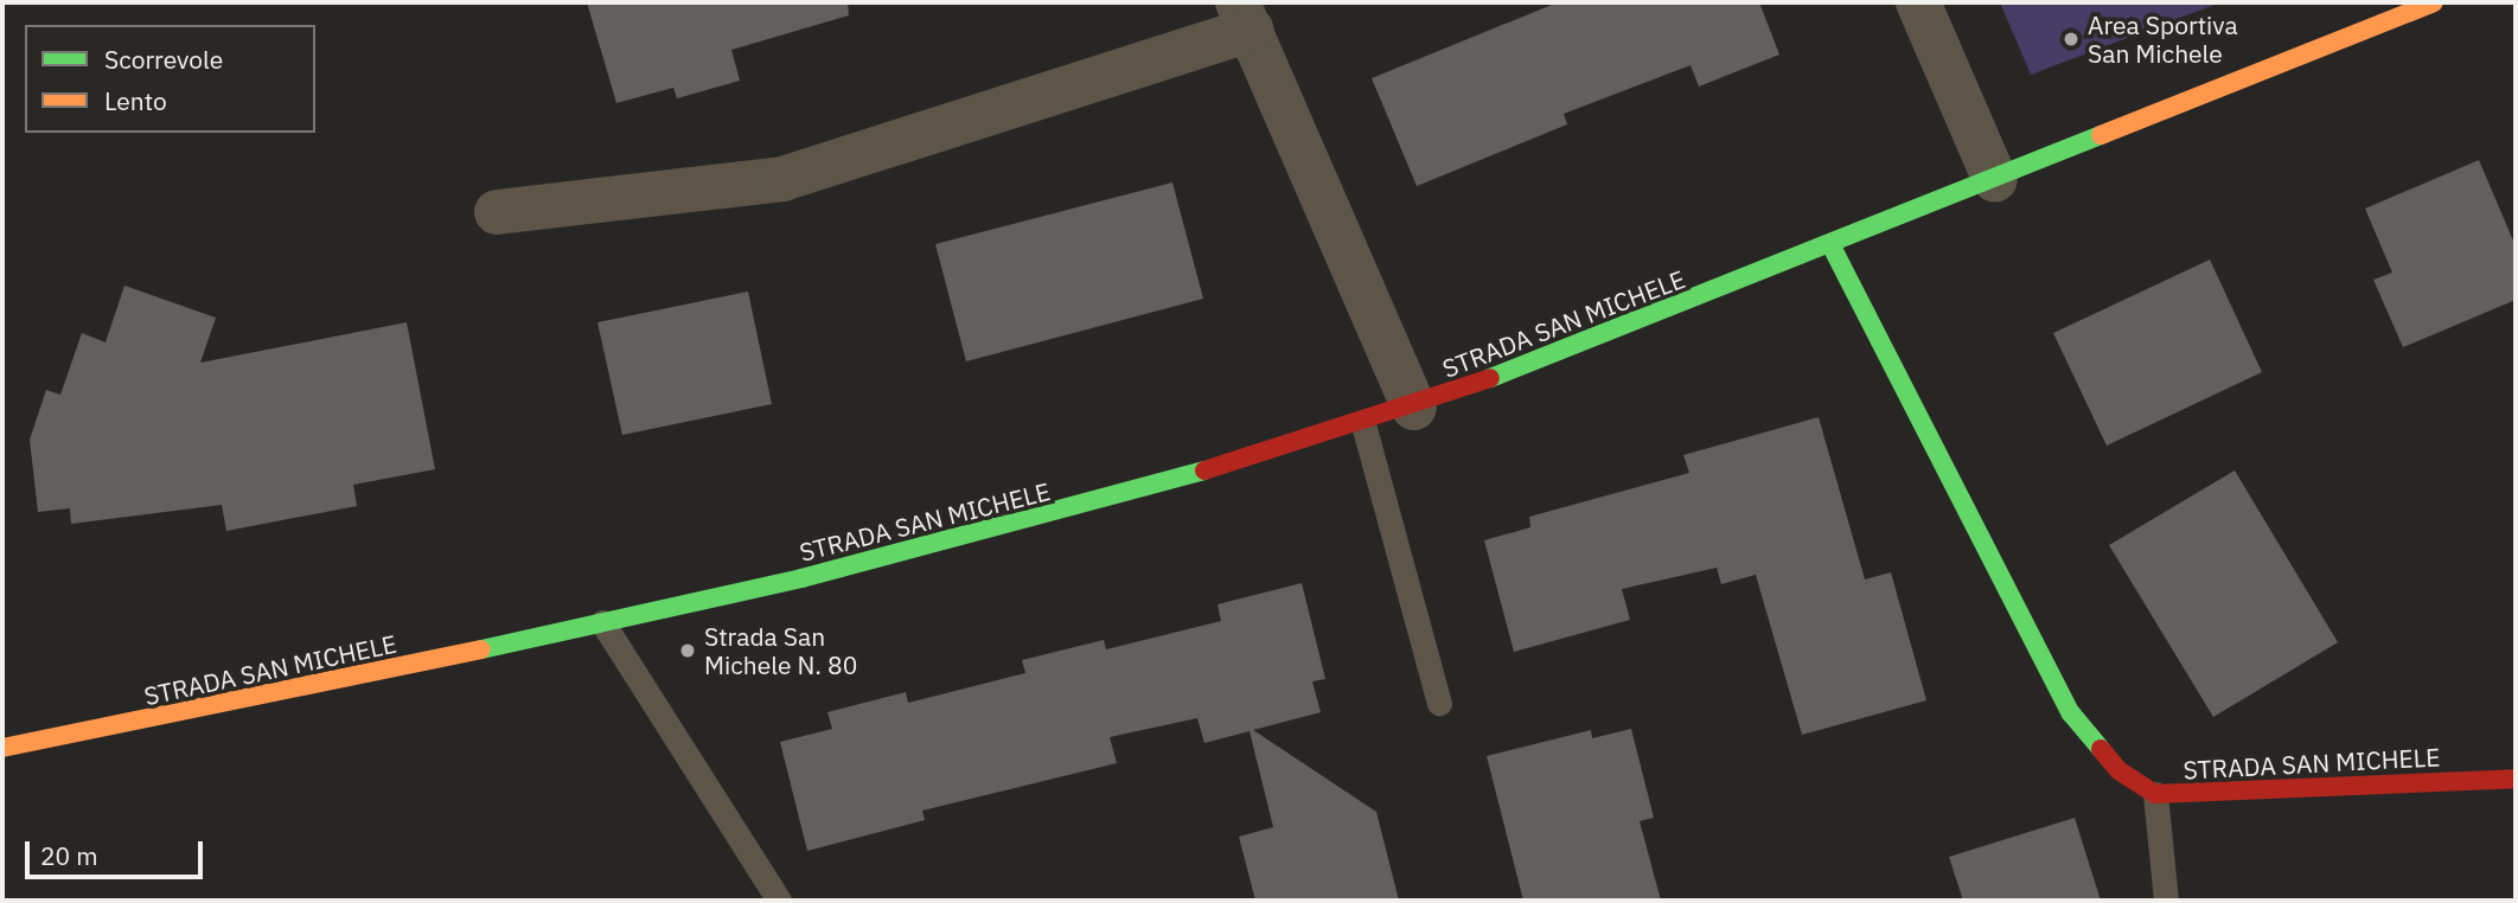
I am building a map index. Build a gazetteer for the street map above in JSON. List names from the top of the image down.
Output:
{
  "streets": {
    "street": ["STRADA SAN MICHELE"]
  },
  "places": ["Area Sportiva San Michele", "Strada San Michele N. 80"],
  "legend": ["Scorrevole", "Lento"],
  "scale_bar": "20 m"
}
